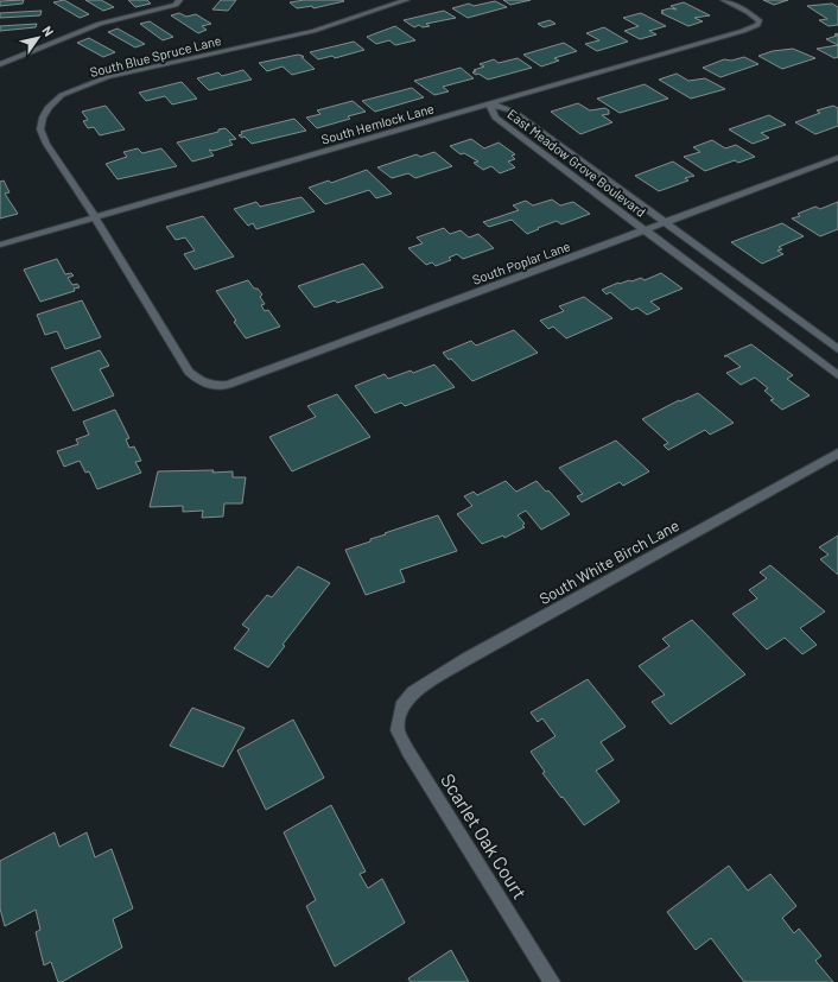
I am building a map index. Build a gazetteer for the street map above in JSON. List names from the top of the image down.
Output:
{
  "streets": {
    "street": [
      "South Blue Spruce Lane",
      "South Hemlock Lane",
      "East Meadow Grove Boulevard",
      "South Poplar Lane",
      "South White Birch Lane",
      "Scarlet Oak Court"
    ]
  },
  "crossings": [
    ["South Blue Spruce Lane", "South Hemlock Lane"],
    ["South Blue Spruce Lane", "South Poplar Lane"],
    ["South Hemlock Lane", "East Meadow Grove Boulevard"],
    ["East Meadow Grove Boulevard", "South Poplar Lane"],
    ["South White Birch Lane", "Scarlet Oak Court"]
  ],
  "north": "top right"
}
